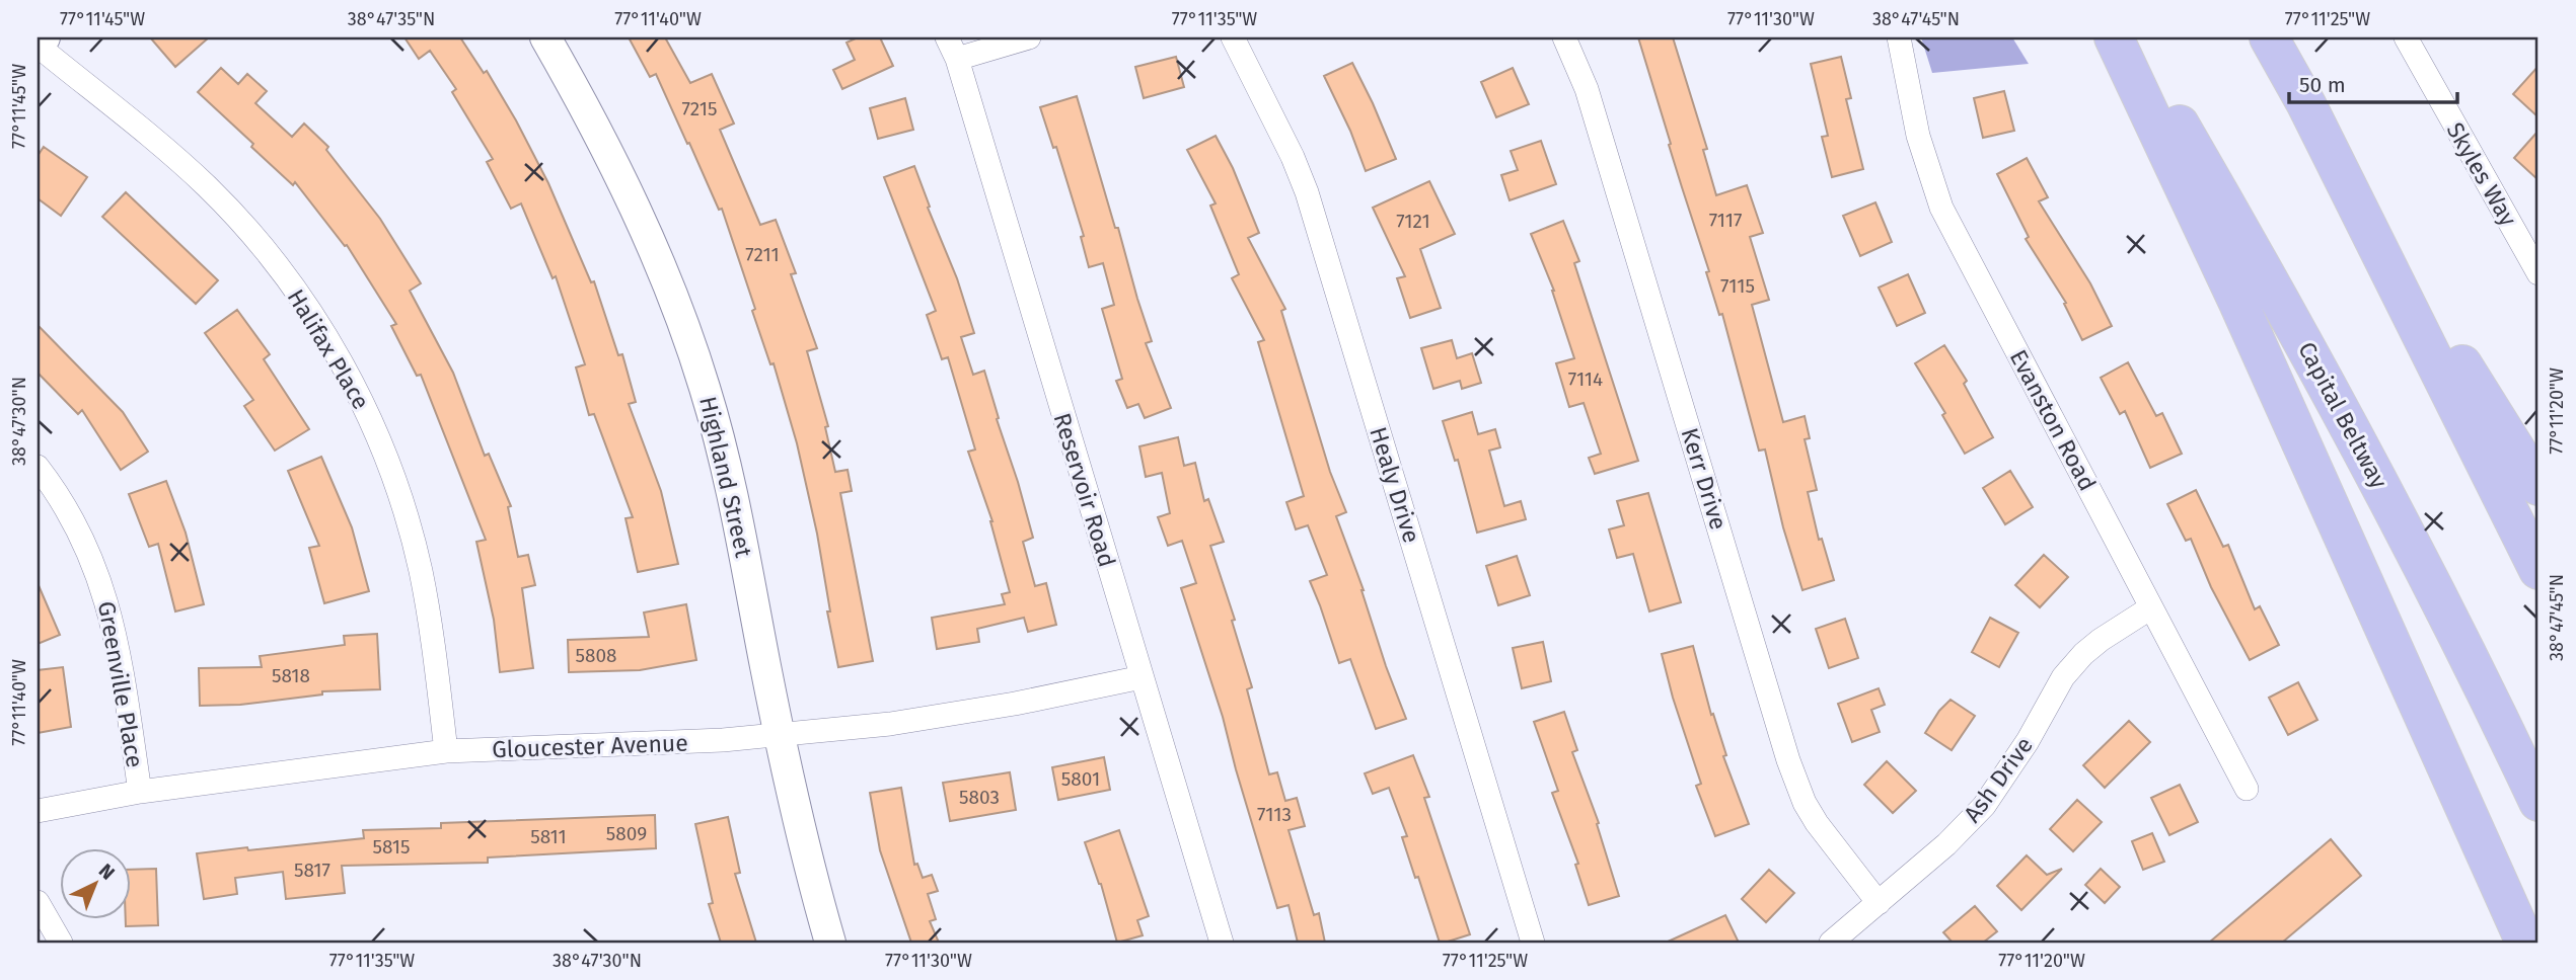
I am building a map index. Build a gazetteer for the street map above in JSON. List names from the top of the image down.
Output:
{
  "streets": {
    "highway": ["Capital Beltway"],
    "street": [
      "Skyles Way",
      "Halifax Place",
      "Evanston Road",
      "Highland Street",
      "Kerr Drive",
      "Healy Drive",
      "Reservoir Road",
      "Greenville Place",
      "Gloucester Avenue",
      "Ash Drive"
    ]
  },
  "crossings": [
    ["Halifax Place", "Gloucester Avenue"],
    ["Evanston Road", "Ash Drive"],
    ["Highland Street", "Gloucester Avenue"],
    ["Kerr Drive", "Ash Drive"],
    ["Reservoir Road", "Gloucester Avenue"],
    ["Greenville Place", "Gloucester Avenue"]
  ],
  "house_numbers": [
    "7215",
    "7117",
    "7121",
    "7211",
    "7115",
    "7114",
    "5808",
    "5818",
    "5801",
    "5803",
    "7113",
    "5809",
    "5811",
    "5815",
    "5817"
  ],
  "scale_bar": "50 m",
  "north": "top right",
  "coordinates": [
    "77°11'45\"W",
    "38°47'35\"N",
    "77°11'40\"W",
    "77°11'35\"W",
    "77°11'30\"W",
    "38°47'45\"N",
    "77°11'25\"W",
    "77°11'20\"W",
    "38°47'30\"N"
  ]
}
